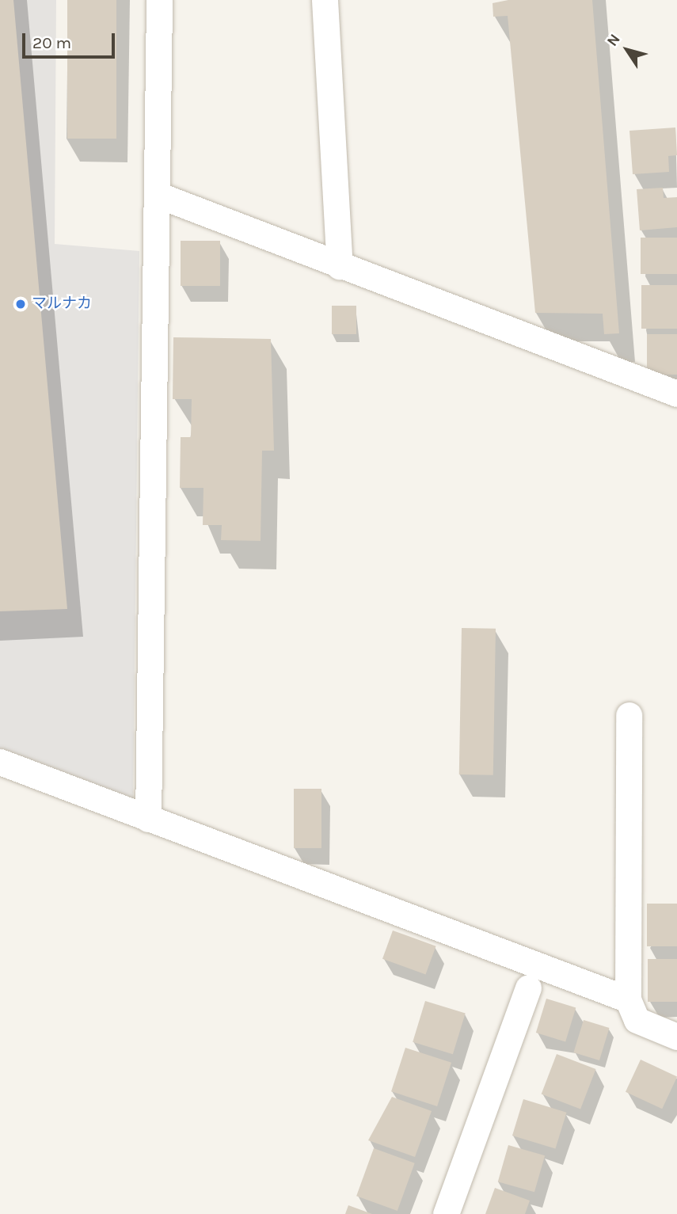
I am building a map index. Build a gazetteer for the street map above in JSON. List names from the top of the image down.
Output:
{
  "places": ["マルナカ"],
  "scale_bar": "20 m",
  "north": "top left"
}
